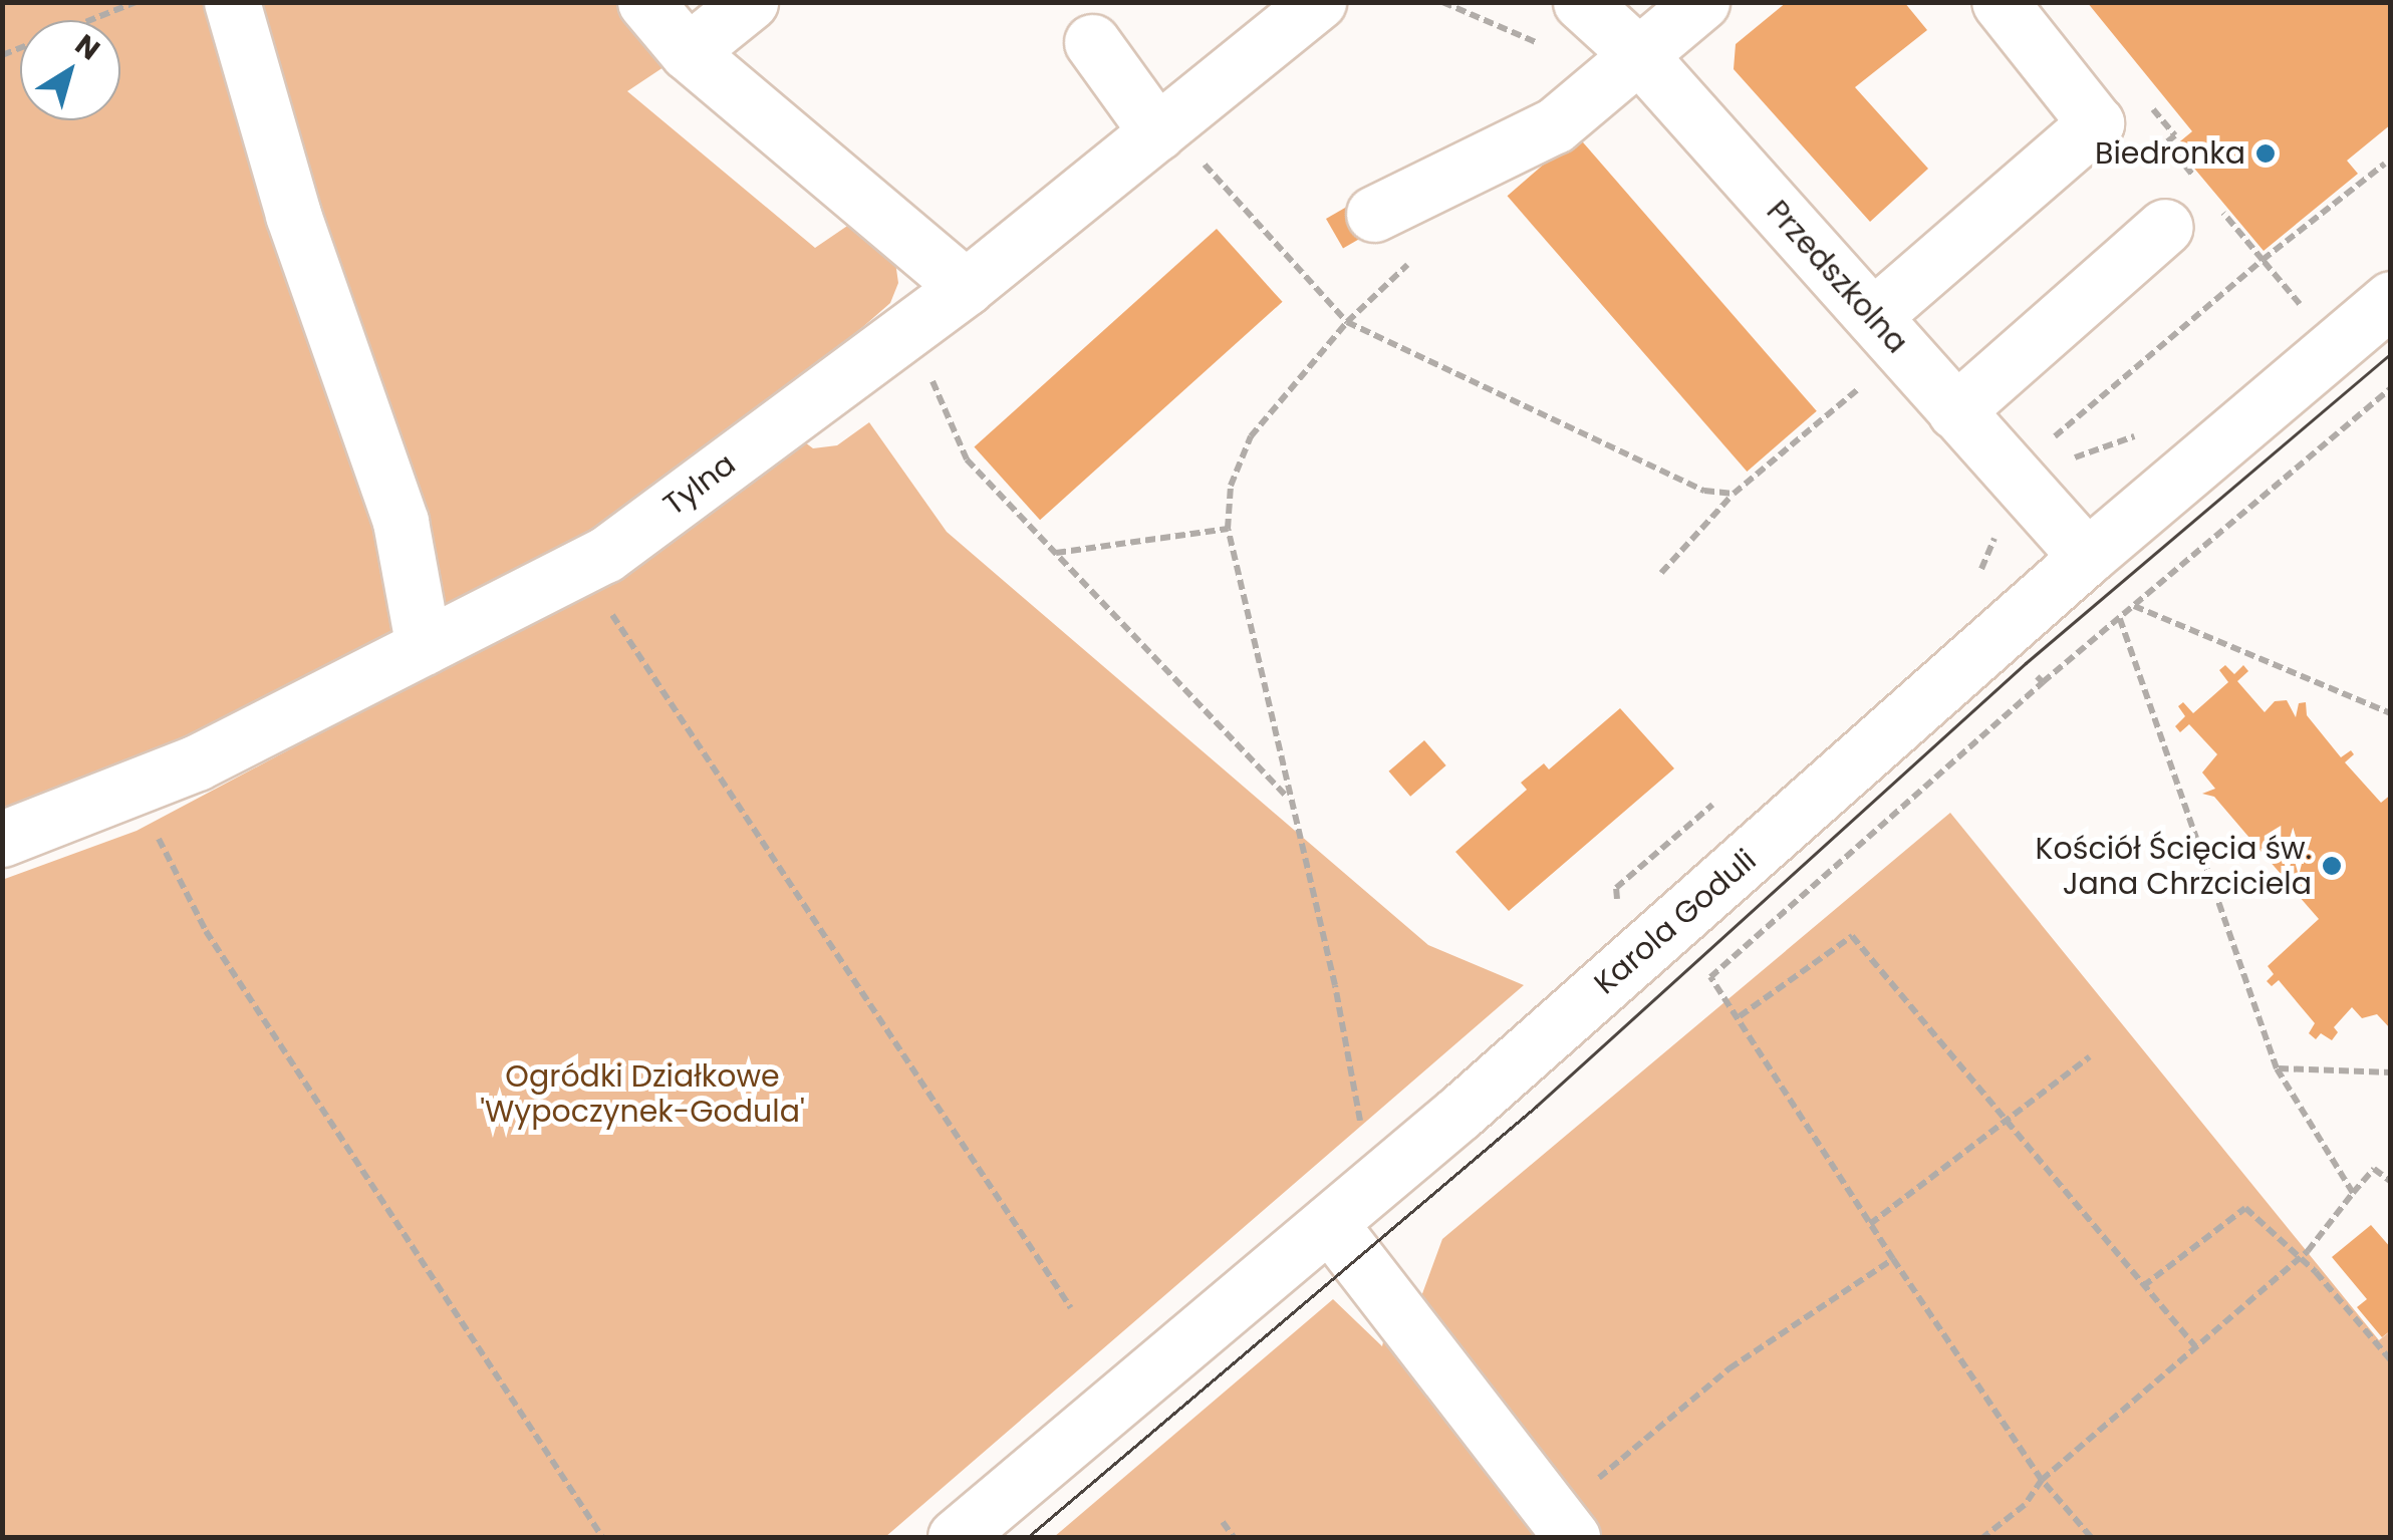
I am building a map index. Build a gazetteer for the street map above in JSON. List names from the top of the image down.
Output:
{
  "streets": {
    "main road": ["Przedszkolna", "Tylna", "Karola Goduli"]
  },
  "crossings": [
    ["Przedszkolna", "Karola Goduli"]
  ],
  "parks": ["Ogródki Działkowe 'Wypoczynek-Godula'"],
  "places": ["Biedronka", "Kościół Ścięcia św. Jana Chrzciciela"],
  "north": "top right"
}
